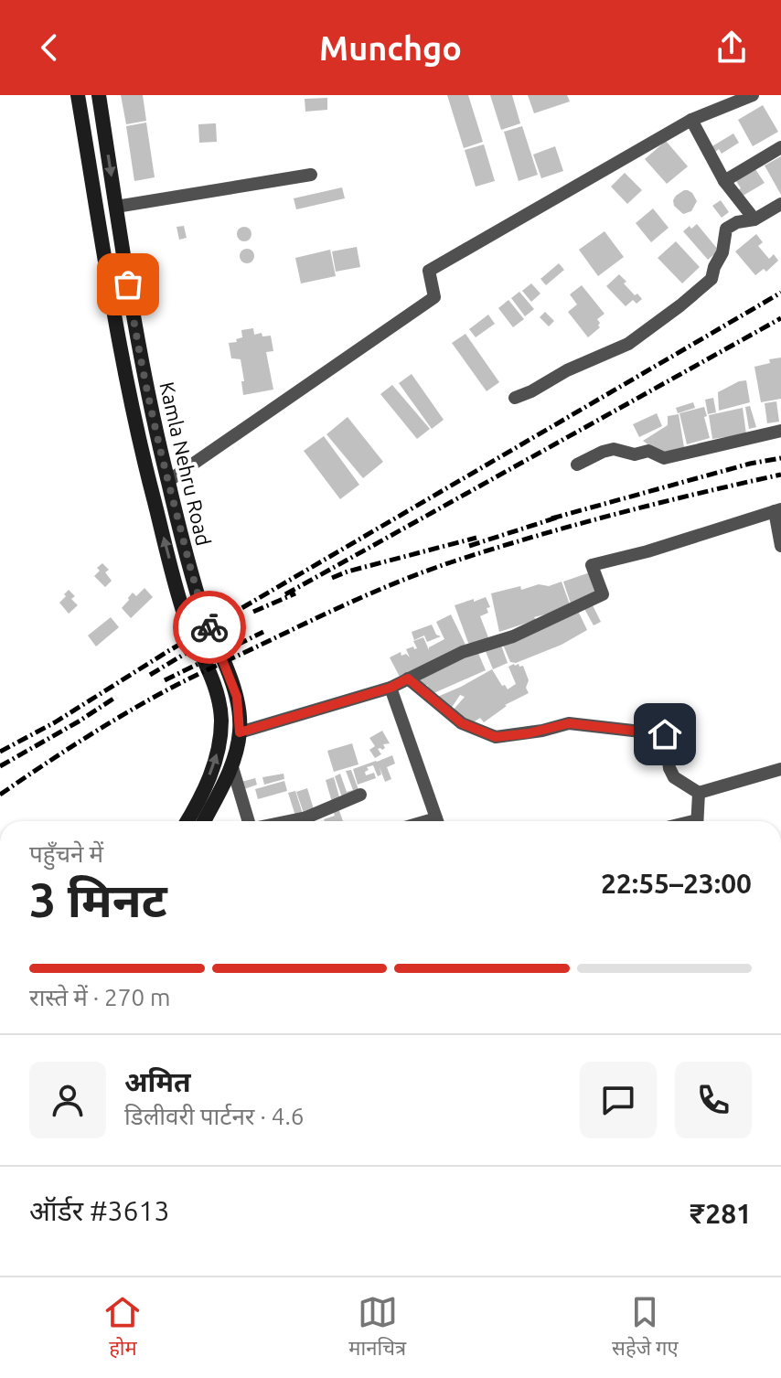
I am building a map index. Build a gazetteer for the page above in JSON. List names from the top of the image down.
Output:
{
  "streets": {
    "main road": ["Kamla Nehru Road"]
  },
  "page": {
    "header": "Munchgo",
    "heading": ["3 मिनट", "पहुँचने में", "22:55–23:00"],
    "panel": [
      "अमित",
      "डिलीवरी पार्टनर · 4.6",
      "ऑर्डर #3613",
      "₹281"
    ],
    "bar": "रास्ते में · 270 m",
    "tabs": ["होम", "मानचित्र", "सहेजे गए"]
  }
}
